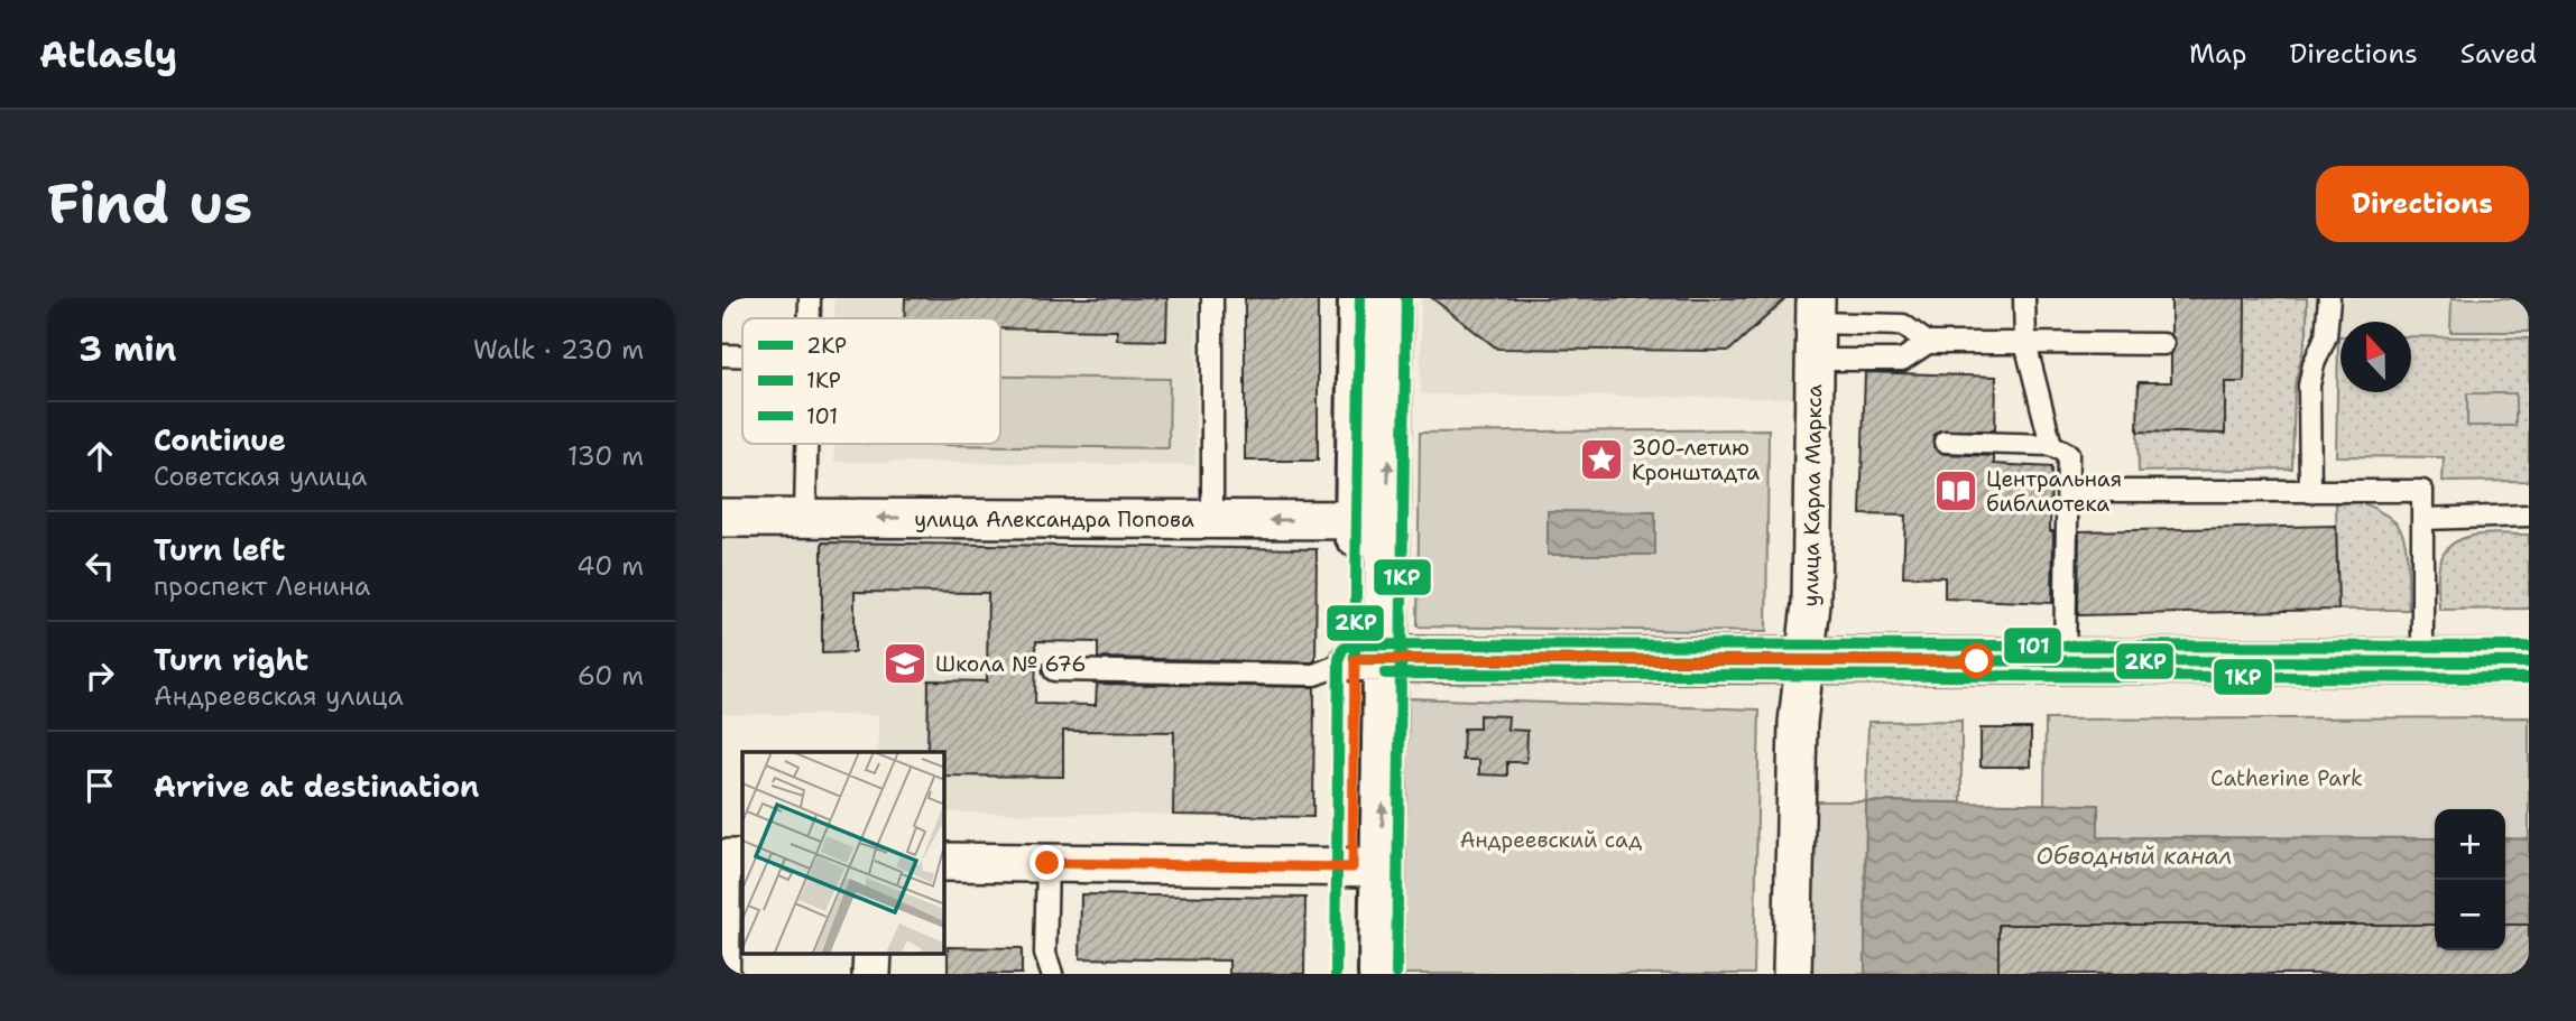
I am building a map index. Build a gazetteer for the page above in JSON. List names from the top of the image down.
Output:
{
  "streets": {
    "street": ["улица Карла Маркса", "улица Александра Попова"]
  },
  "one_way": ["улица Александра Попова"],
  "water": ["Обводный канал"],
  "parks": ["Catherine Park", "Андреевский сад"],
  "places": {
    "place": ["300-летию Кронштадта"],
    "library": ["Центральная библиотека"],
    "school or university": ["Школа № 676"]
  },
  "lines": ["transit line 2КР", "transit line 1КР", "transit line 101"],
  "legend": ["2КР", "1КР", "101"],
  "north": "top",
  "page": {
    "header": "Atlasly",
    "nav": ["Map", "Directions", "Saved"],
    "buttons": "Directions",
    "title": "Find us",
    "heading": ["3 min", "Walk · 230 m"],
    "list": [
      ["Continue", "Советская улица", "130 m"],
      ["Turn left", "проспект Ленина", "40 m"],
      ["Turn right", "Андреевская улица", "60 m"],
      "Arrive at destination"
    ],
    "map_buttons": ["+", "−"]
  }
}
